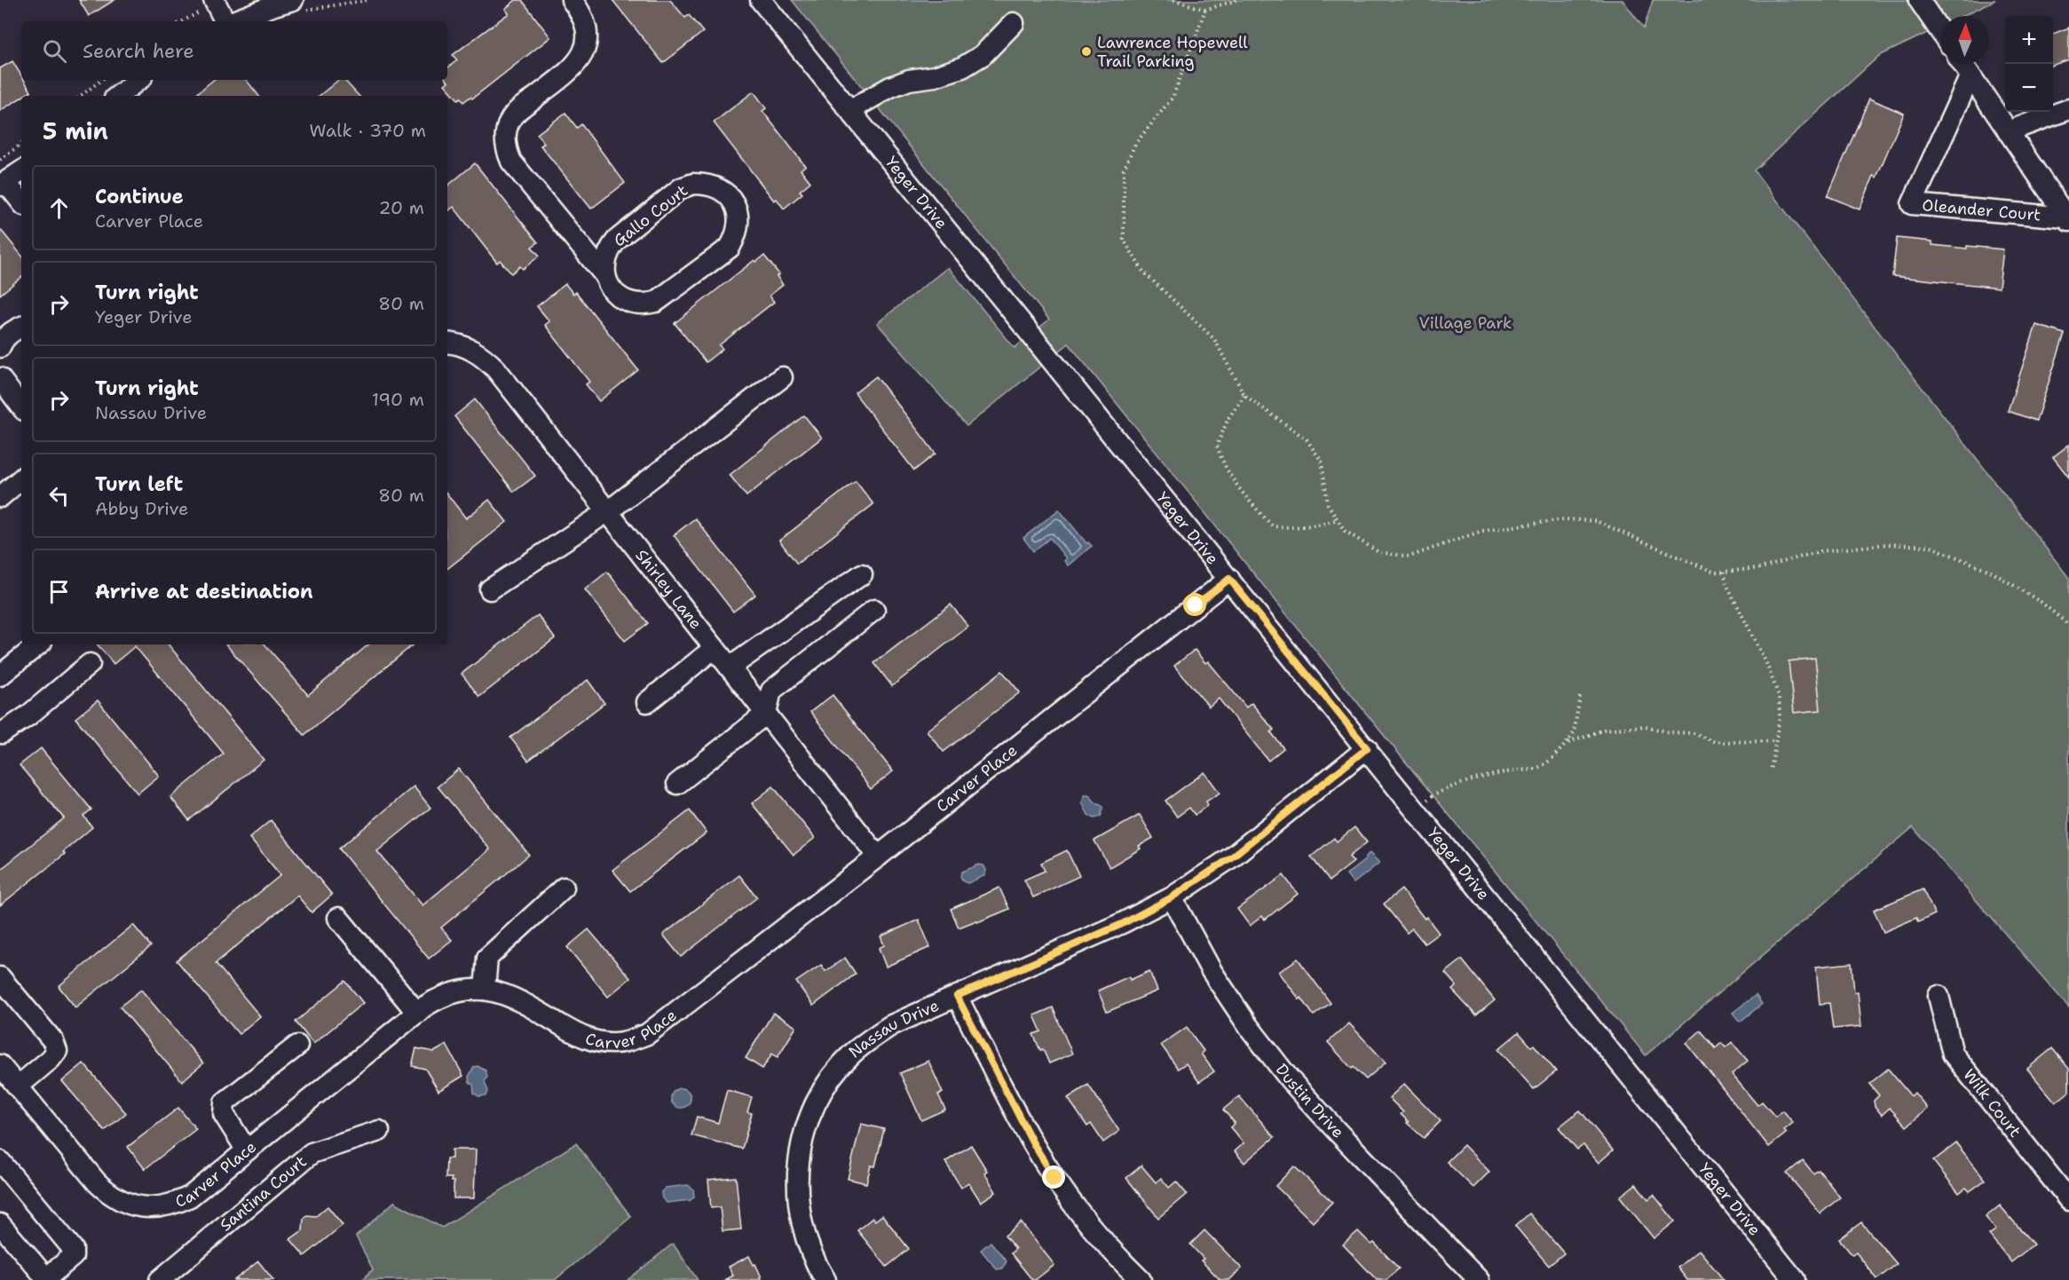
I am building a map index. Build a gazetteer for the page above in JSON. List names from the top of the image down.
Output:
{
  "streets": {
    "street": [
      "Yeger Drive",
      "Oleander Court",
      "Gallo Court",
      "Shirley Lane",
      "Carver Place",
      "Nassau Drive",
      "Dustin Drive",
      "Wilk Court",
      "Santina Court"
    ]
  },
  "crossings": [
    ["Yeger Drive", "Carver Place"],
    ["Yeger Drive", "Nassau Drive"],
    ["Shirley Lane", "Carver Place"],
    ["Nassau Drive", "Dustin Drive"]
  ],
  "parks": ["Village Park"],
  "places": ["Lawrence Hopewell Trail Parking"],
  "north": "top",
  "page": {
    "map_buttons": ["+", "−"],
    "search": "Search here",
    "heading": ["5 min", "Walk · 370 m"],
    "list": [
      ["Continue", "Carver Place", "20 m"],
      ["Turn right", "Yeger Drive", "80 m"],
      ["Turn right", "Nassau Drive", "190 m"],
      ["Turn left", "Abby Drive", "80 m"],
      "Arrive at destination"
    ]
  }
}
